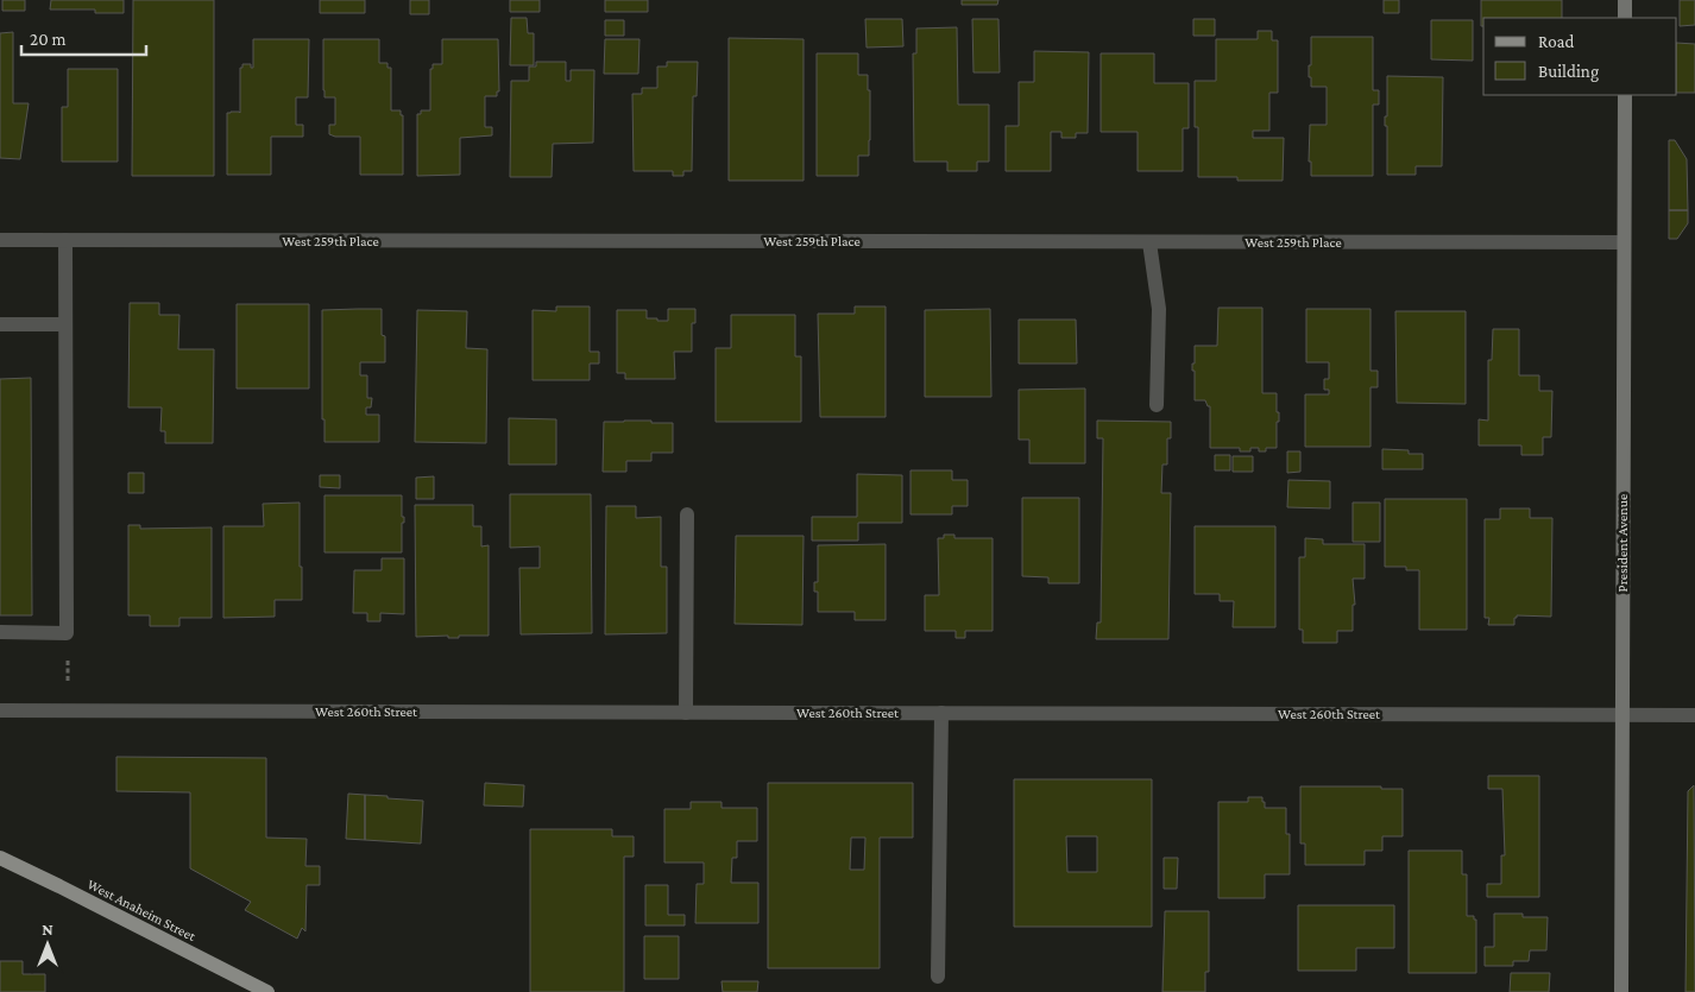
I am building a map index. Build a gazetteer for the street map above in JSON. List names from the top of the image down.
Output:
{
  "streets": {
    "main road": ["West Anaheim Street"],
    "street": ["West 259th Place", "President Avenue", "West 260th Street"]
  },
  "crossings": [
    ["West 259th Place", "President Avenue"],
    ["President Avenue", "West 260th Street"]
  ],
  "legend": ["Road", "Building"],
  "scale_bar": "20 m",
  "north": "top"
}
